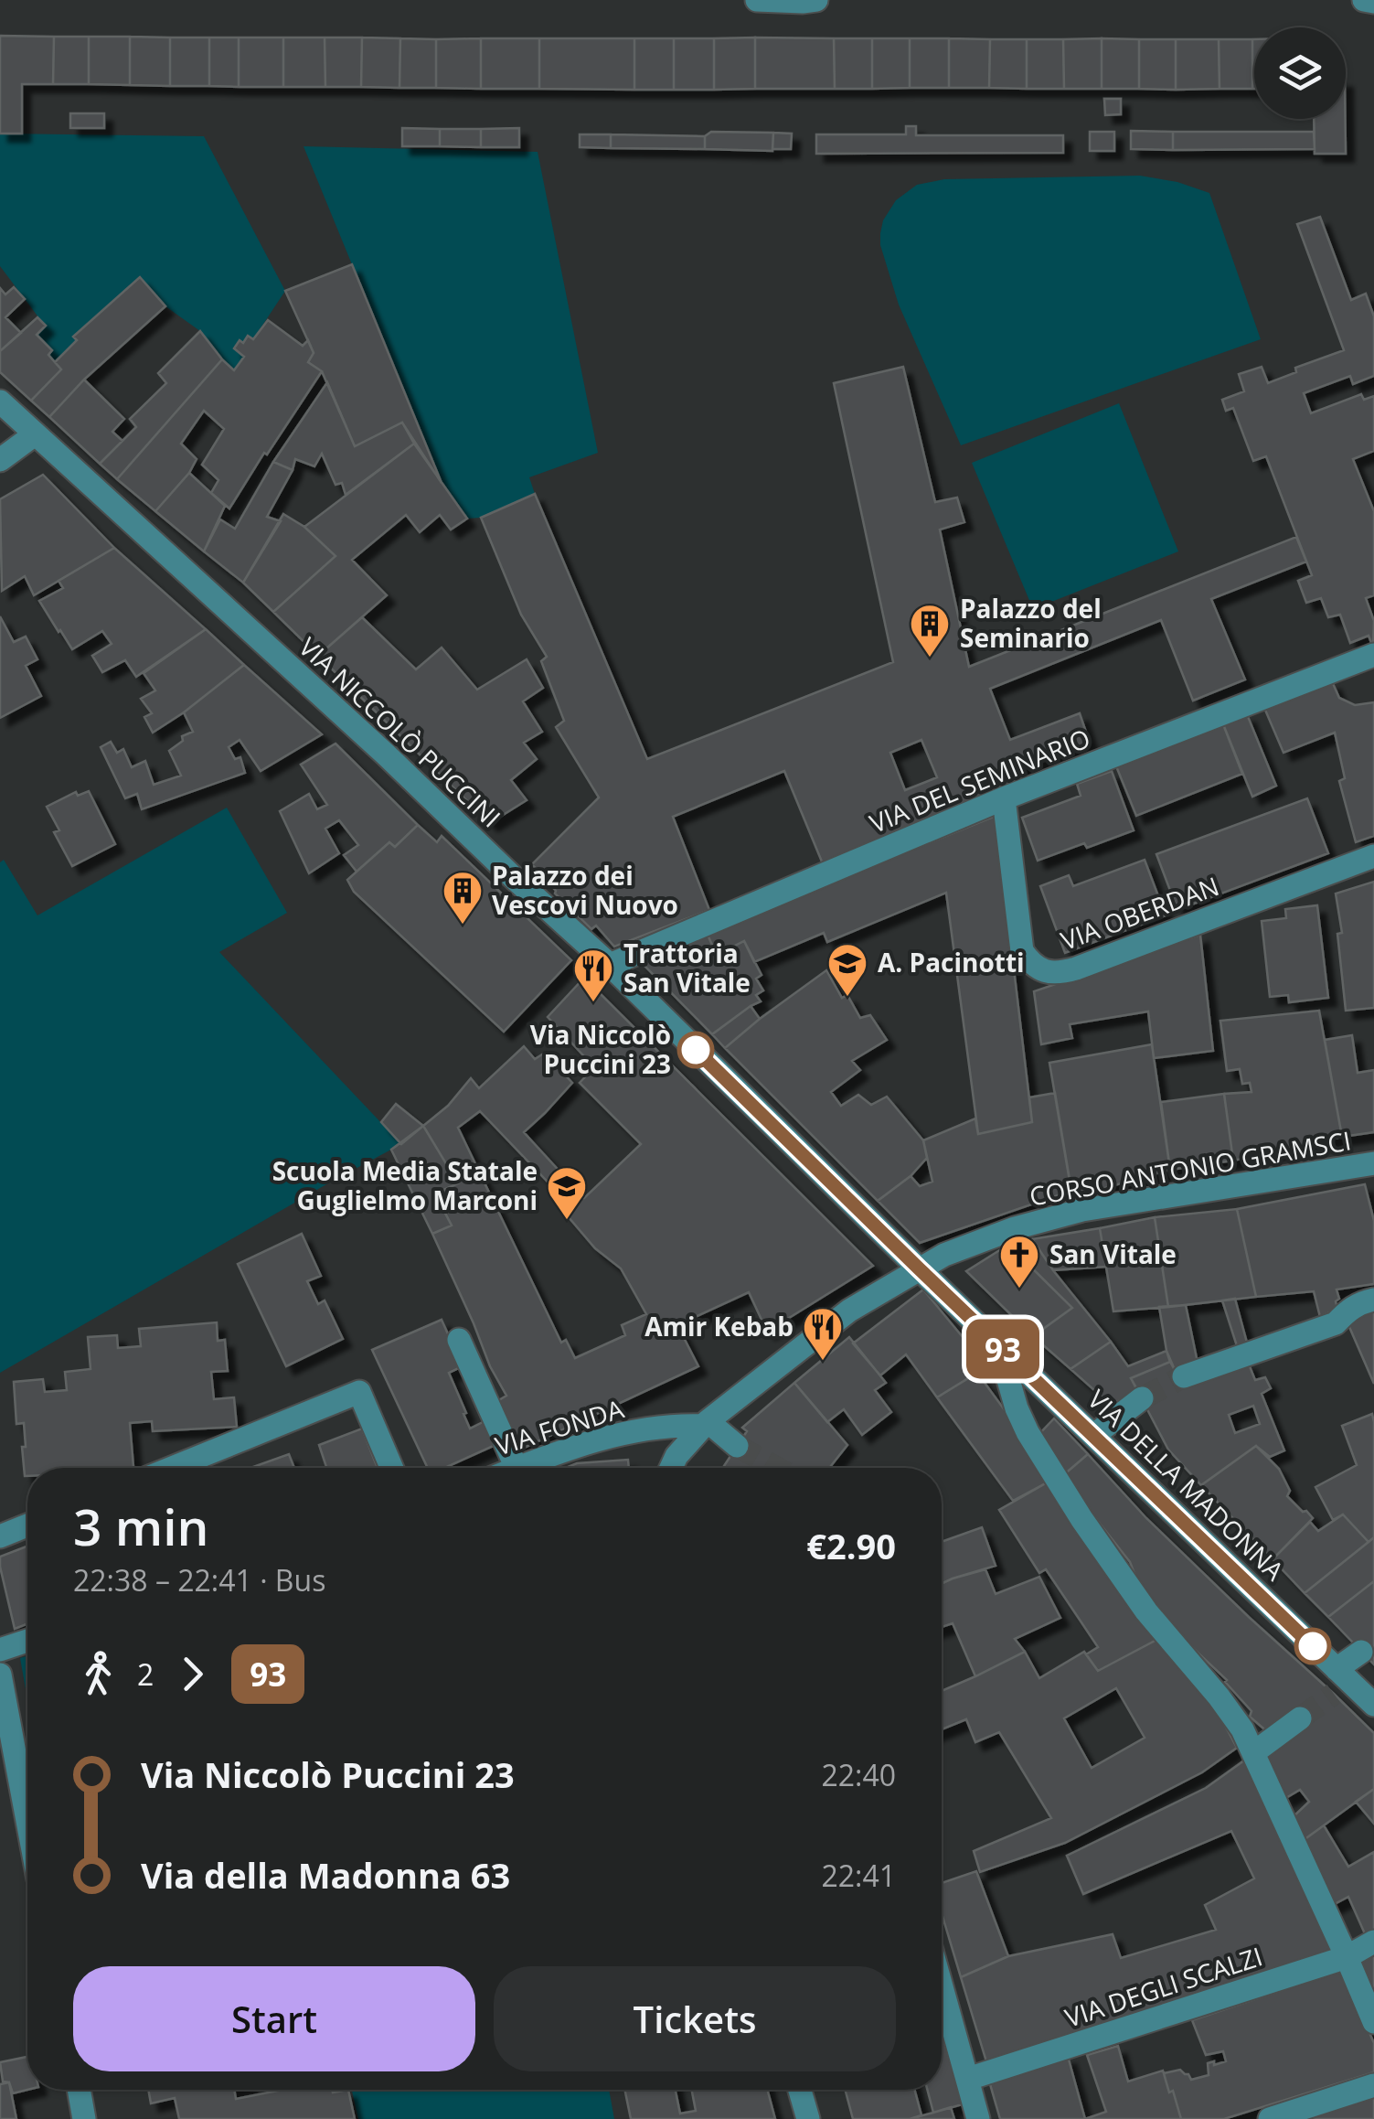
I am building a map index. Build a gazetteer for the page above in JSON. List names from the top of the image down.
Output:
{
  "streets": {
    "street": [
      "VIA NICCOLÒ PUCCINI",
      "VIA DEL SEMINARIO",
      "VIA OBERDAN",
      "CORSO ANTONIO GRAMSCI",
      "VIA FONDA",
      "VIA DELLA MADONNA",
      "VIA DEGLI SCALZI"
    ]
  },
  "crossings": [
    ["VIA NICCOLÒ PUCCINI", "VIA DEL SEMINARIO"],
    ["VIA NICCOLÒ PUCCINI", "CORSO ANTONIO GRAMSCI"],
    ["VIA NICCOLÒ PUCCINI", "VIA DELLA MADONNA"],
    ["VIA DEL SEMINARIO", "VIA OBERDAN"],
    ["CORSO ANTONIO GRAMSCI", "VIA FONDA"],
    ["CORSO ANTONIO GRAMSCI", "VIA DELLA MADONNA"]
  ],
  "places": {
    "building": ["Palazzo del Seminario", "Palazzo dei Vescovi Nuovo"],
    "school or university": ["A. Pacinotti", "Scuola Media Statale Guglielmo Marconi"],
    "restaurant": ["Trattoria San Vitale", "Amir Kebab"],
    "other": ["Via Niccolò Puccini 23"],
    "church": ["San Vitale"]
  },
  "lines": ["bus line 93"],
  "page": {
    "on_map": "93",
    "heading": ["3 min", "22:38 – 22:41 · Bus", "€2.90"],
    "legs": ["2", "93"],
    "list": [
      {
        "name": "Via Niccolò Puccini 23",
        "value": "22:40"
      },
      {
        "name": "Via della Madonna 63",
        "value": "22:41"
      }
    ],
    "buttons": ["Start", "Tickets"]
  }
}
